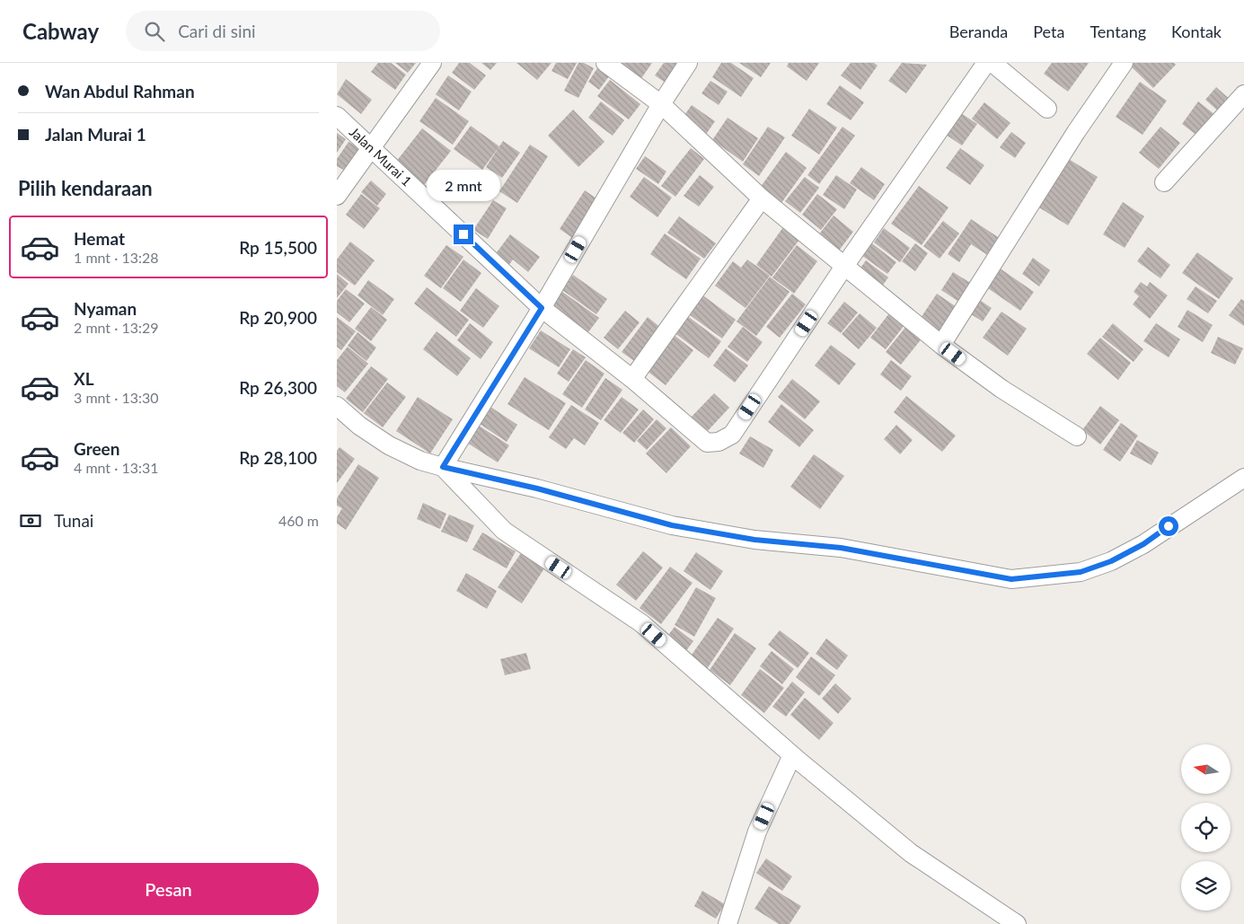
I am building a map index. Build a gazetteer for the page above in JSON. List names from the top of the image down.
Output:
{
  "streets": {
    "street": ["Jalan Murai 1"]
  },
  "north": "left",
  "page": {
    "header": "Cabway",
    "search": "Cari di sini",
    "nav": [
      "Beranda",
      "Peta",
      "Tentang",
      "Kontak"
    ],
    "banner": ["Wan Abdul Rahman", "Jalan Murai 1"],
    "heading": "Pilih kendaraan",
    "bubble": "2 mnt",
    "list": [
      {
        "name": "Hemat",
        "note": "1 mnt · 13:28",
        "value": "Rp 15,500"
      },
      {
        "name": "Nyaman",
        "note": "2 mnt · 13:29",
        "value": "Rp 20,900"
      },
      {
        "name": "XL",
        "note": "3 mnt · 13:30",
        "value": "Rp 26,300"
      },
      {
        "name": "Green",
        "note": "4 mnt · 13:31",
        "value": "Rp 28,100"
      }
    ],
    "pay": ["Tunai", "460 m"],
    "buttons": "Pesan"
  }
}
